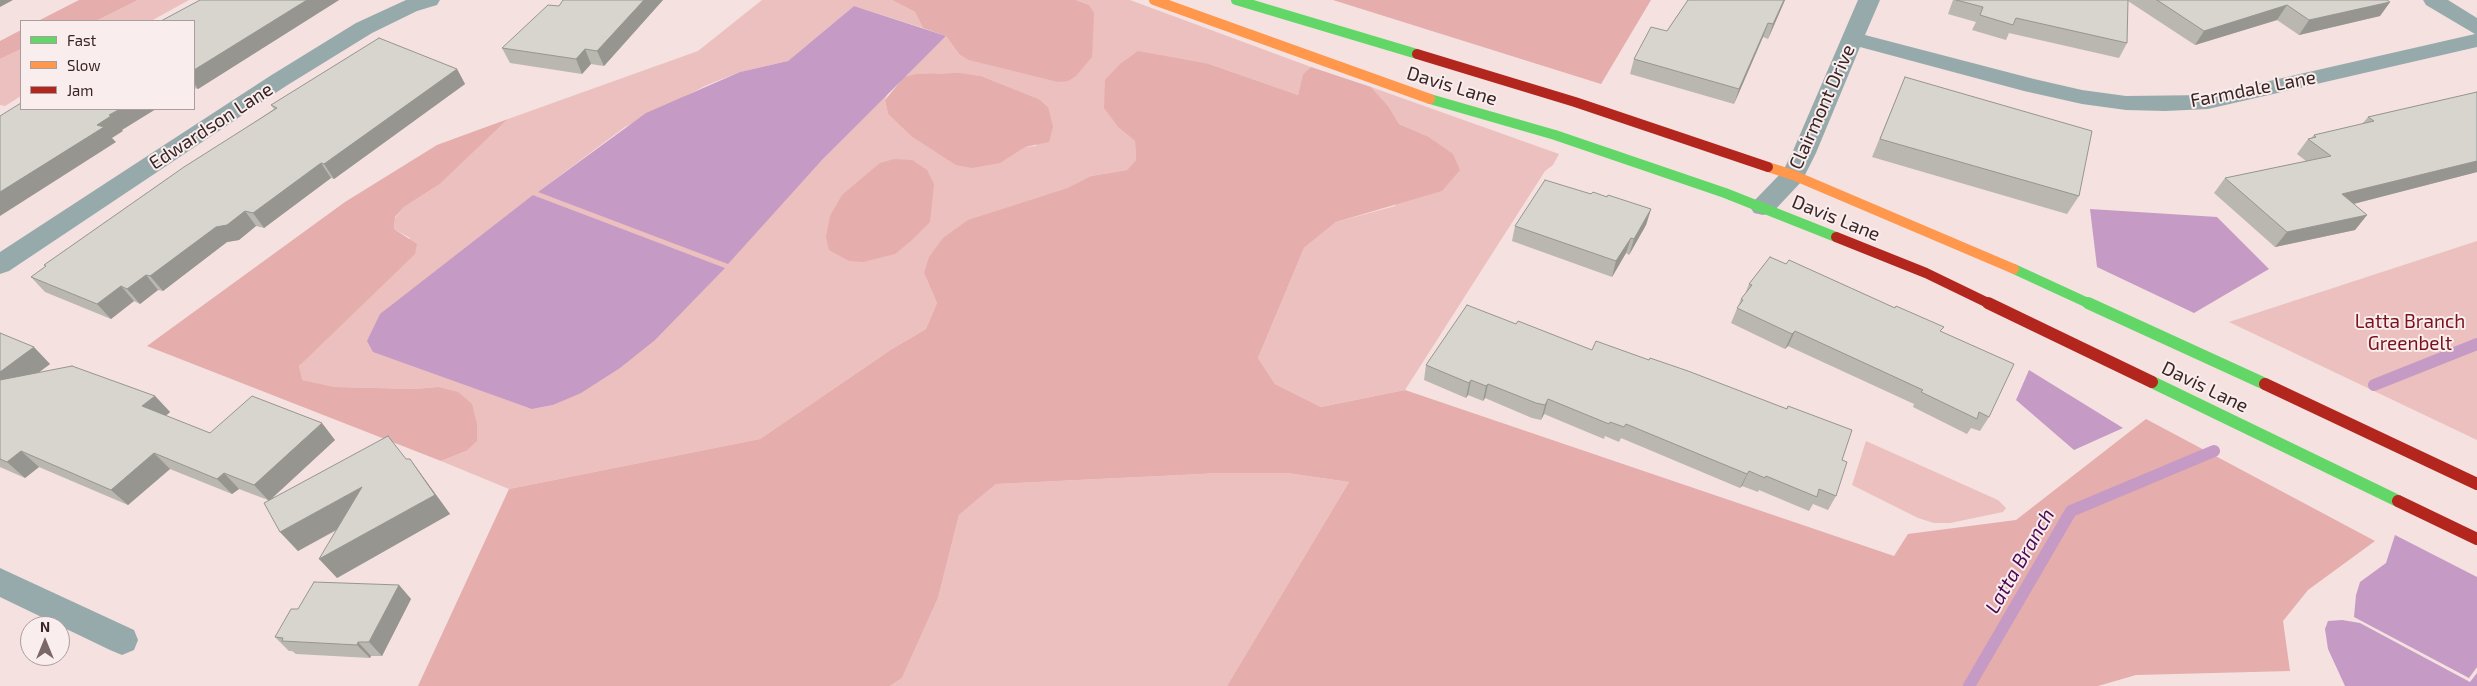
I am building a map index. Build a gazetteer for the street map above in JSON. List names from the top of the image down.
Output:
{
  "streets": {
    "street": [
      "Davis Lane",
      "Farmdale Lane",
      "Clairmont Drive",
      "Edwardson Lane"
    ]
  },
  "crossings": [
    ["Davis Lane", "Clairmont Drive"],
    ["Farmdale Lane", "Clairmont Drive"]
  ],
  "water": ["Latta Branch"],
  "parks": ["Latta Branch Greenbelt"],
  "legend": ["Fast", "Slow", "Jam"],
  "north": "top"
}
